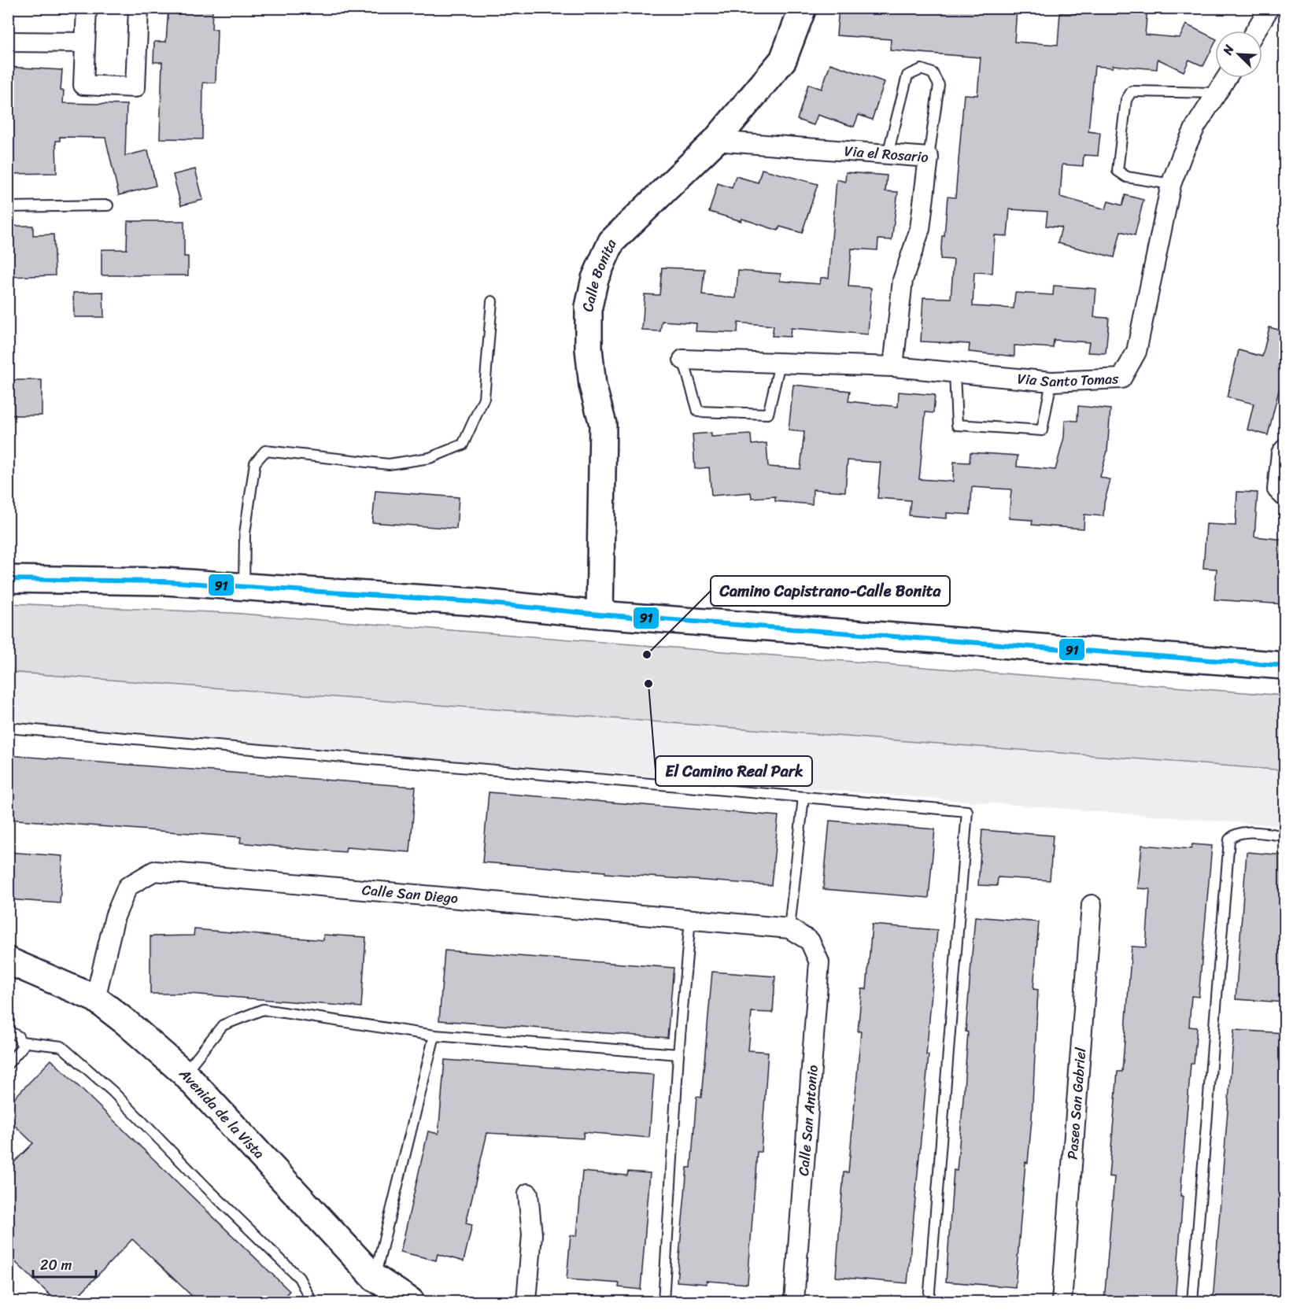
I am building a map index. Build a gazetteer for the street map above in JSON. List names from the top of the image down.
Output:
{
  "streets": {
    "main road": ["Calle Bonita", "Avenida de la Vista"],
    "street": [
      "Via el Rosario",
      "Via Santo Tomas",
      "Calle San Diego",
      "Paseo San Gabriel",
      "Calle San Antonio"
    ]
  },
  "crossings": [
    ["Via el Rosario", "Calle Bonita"],
    ["Via el Rosario", "Via Santo Tomas"],
    ["Calle San Diego", "Avenida de la Vista"],
    ["Calle San Diego", "Calle San Antonio"]
  ],
  "places": ["Camino Capistrano-Calle Bonita", "El Camino Real Park"],
  "lines": ["transit line 91"],
  "scale_bar": "20 m",
  "north": "top left"
}
